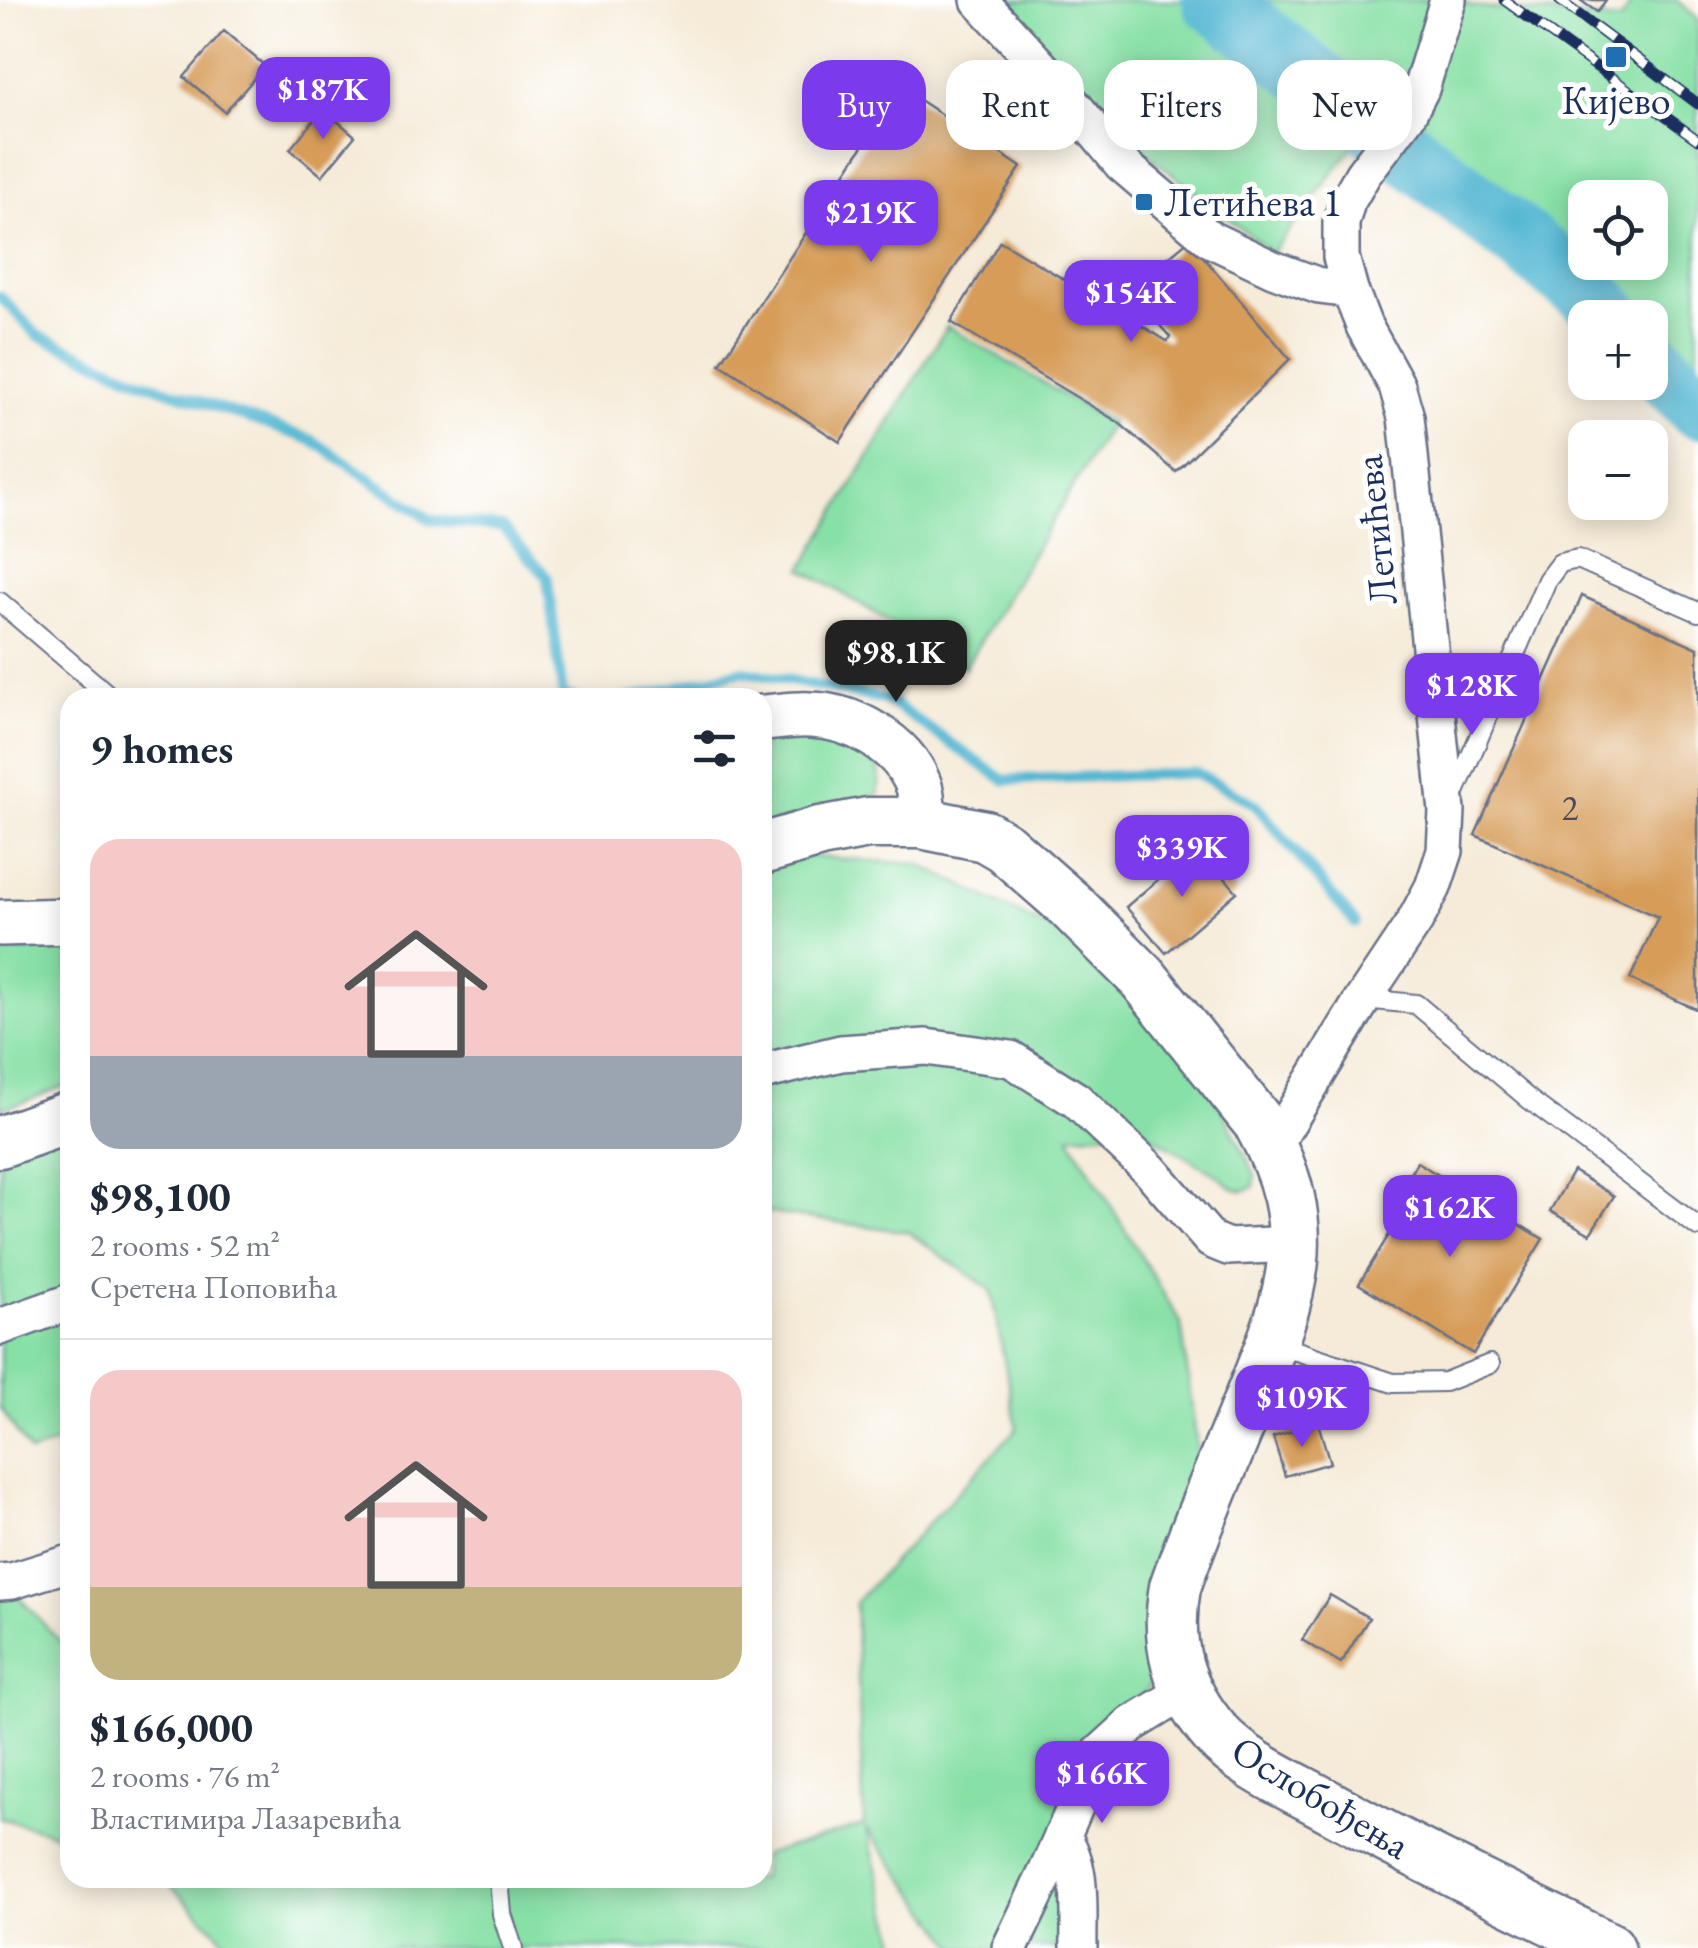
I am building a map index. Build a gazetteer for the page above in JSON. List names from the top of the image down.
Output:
{
  "streets": {
    "main road": ["Ослобођења"],
    "street": ["Летићева"]
  },
  "crossings": [
    ["Летићева", "Ослобођења"]
  ],
  "places": {
    "transit": ["Кијево", "Летићева 1"]
  },
  "house_numbers": ["2"],
  "page": {
    "price": [
      "$187K",
      "$219K",
      "$154K",
      "$98.1K",
      "$128K",
      "$339K",
      "$162K",
      "$109K",
      "$166K"
    ],
    "chip": [
      "Buy",
      "Rent",
      "Filters",
      "New"
    ],
    "map_buttons": ["+", "−"],
    "heading": "9 homes",
    "list": [
      {
        "name": "$98,100",
        "note": "2 rooms · 52 m² · Сретена Поповића"
      },
      {
        "name": "$166,000",
        "note": "2 rooms · 76 m² · Властимира Лазаревића"
      }
    ]
  }
}
